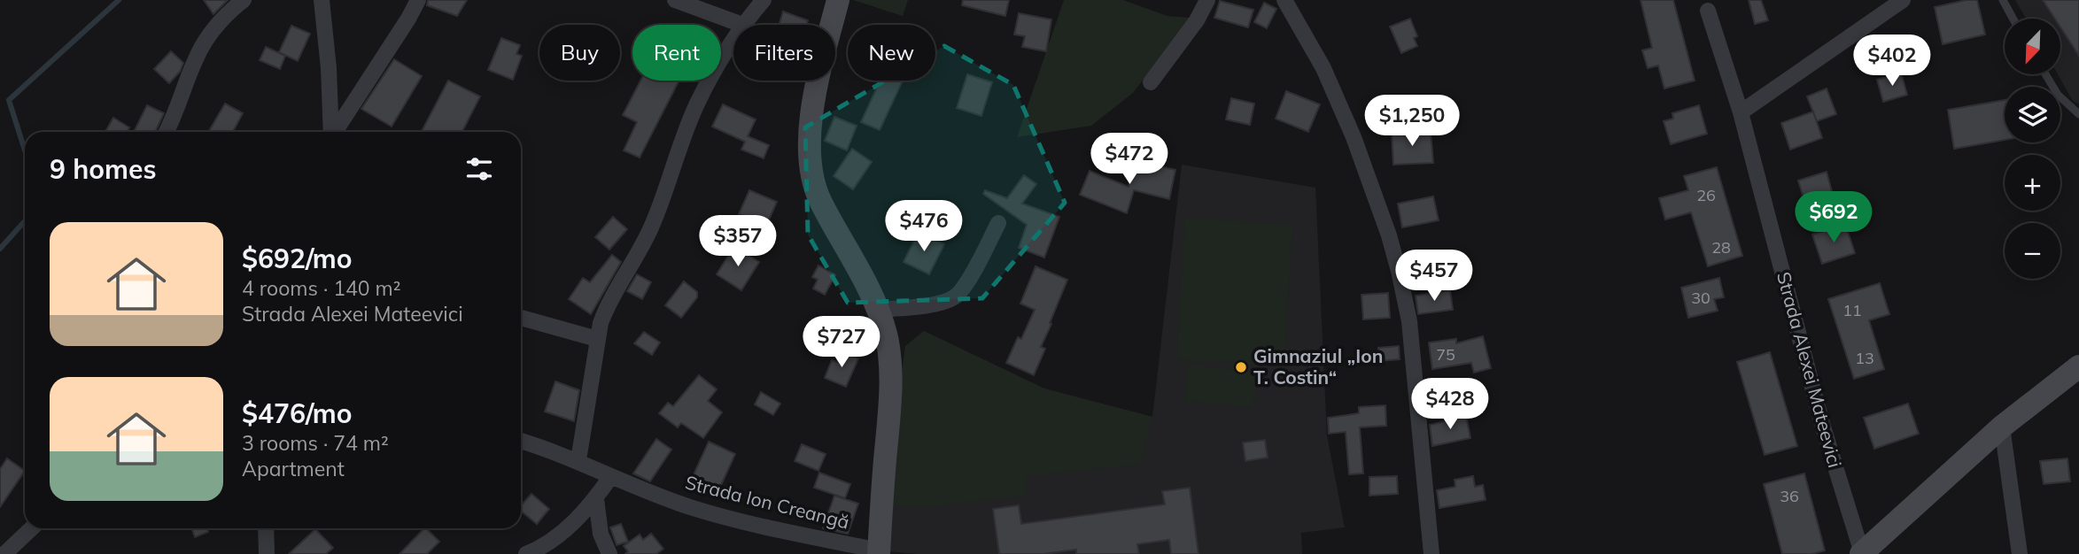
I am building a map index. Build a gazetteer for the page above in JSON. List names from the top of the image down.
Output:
{
  "streets": {
    "street": ["Strada Alexei Mateevici", "Strada Ion Creangă"]
  },
  "places": ["Gimnaziul „Ion T. Costin“"],
  "house_numbers": [
    "26",
    "28",
    "30",
    "11",
    "75",
    "13",
    "36"
  ],
  "north": "bottom left",
  "page": {
    "map_buttons": ["+", "−"],
    "chip": [
      "Buy",
      "Rent",
      "Filters",
      "New"
    ],
    "price": [
      "$402",
      "$1,250",
      "$472",
      "$692",
      "$476",
      "$357",
      "$457",
      "$727",
      "$428"
    ],
    "heading": "9 homes",
    "list": [
      {
        "name": "$692/mo",
        "note": "4 rooms · 140 m² · Strada Alexei Mateevici"
      },
      {
        "name": "$476/mo",
        "note": "3 rooms · 74 m² · Apartment"
      }
    ]
  }
}
